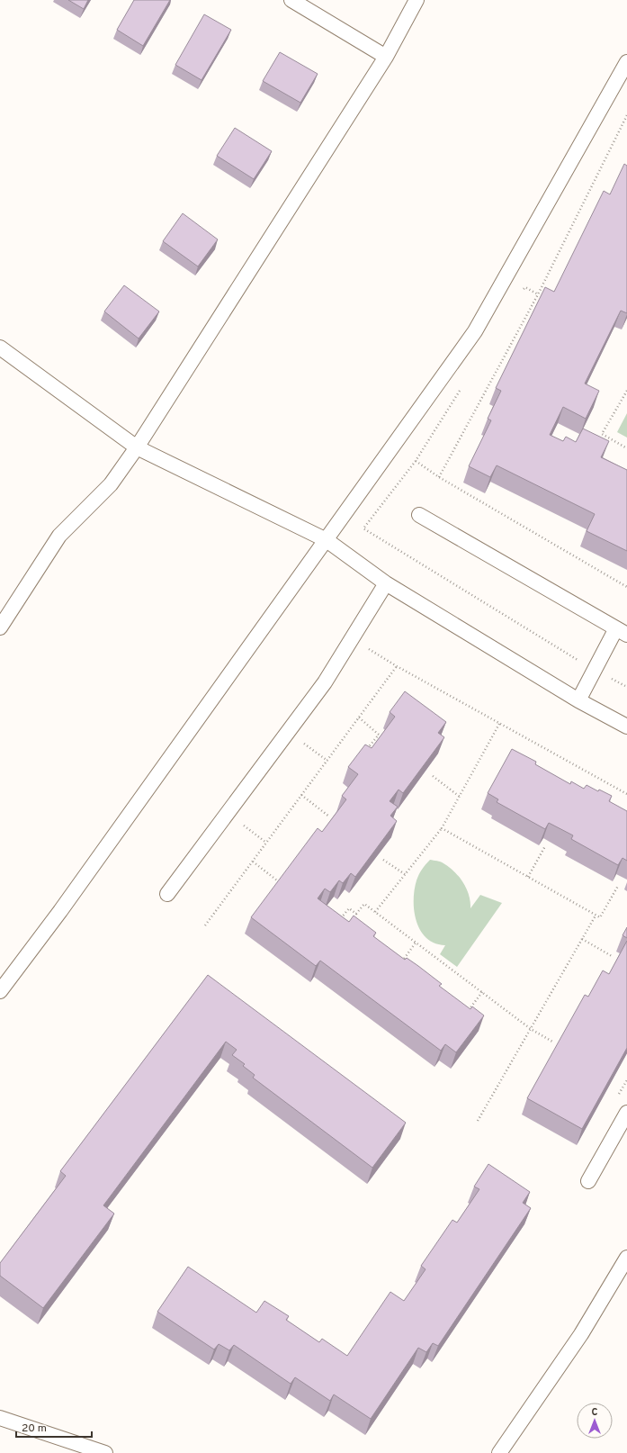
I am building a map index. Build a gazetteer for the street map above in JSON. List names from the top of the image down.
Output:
{
  "scale_bar": "20 m",
  "north": "top"
}
